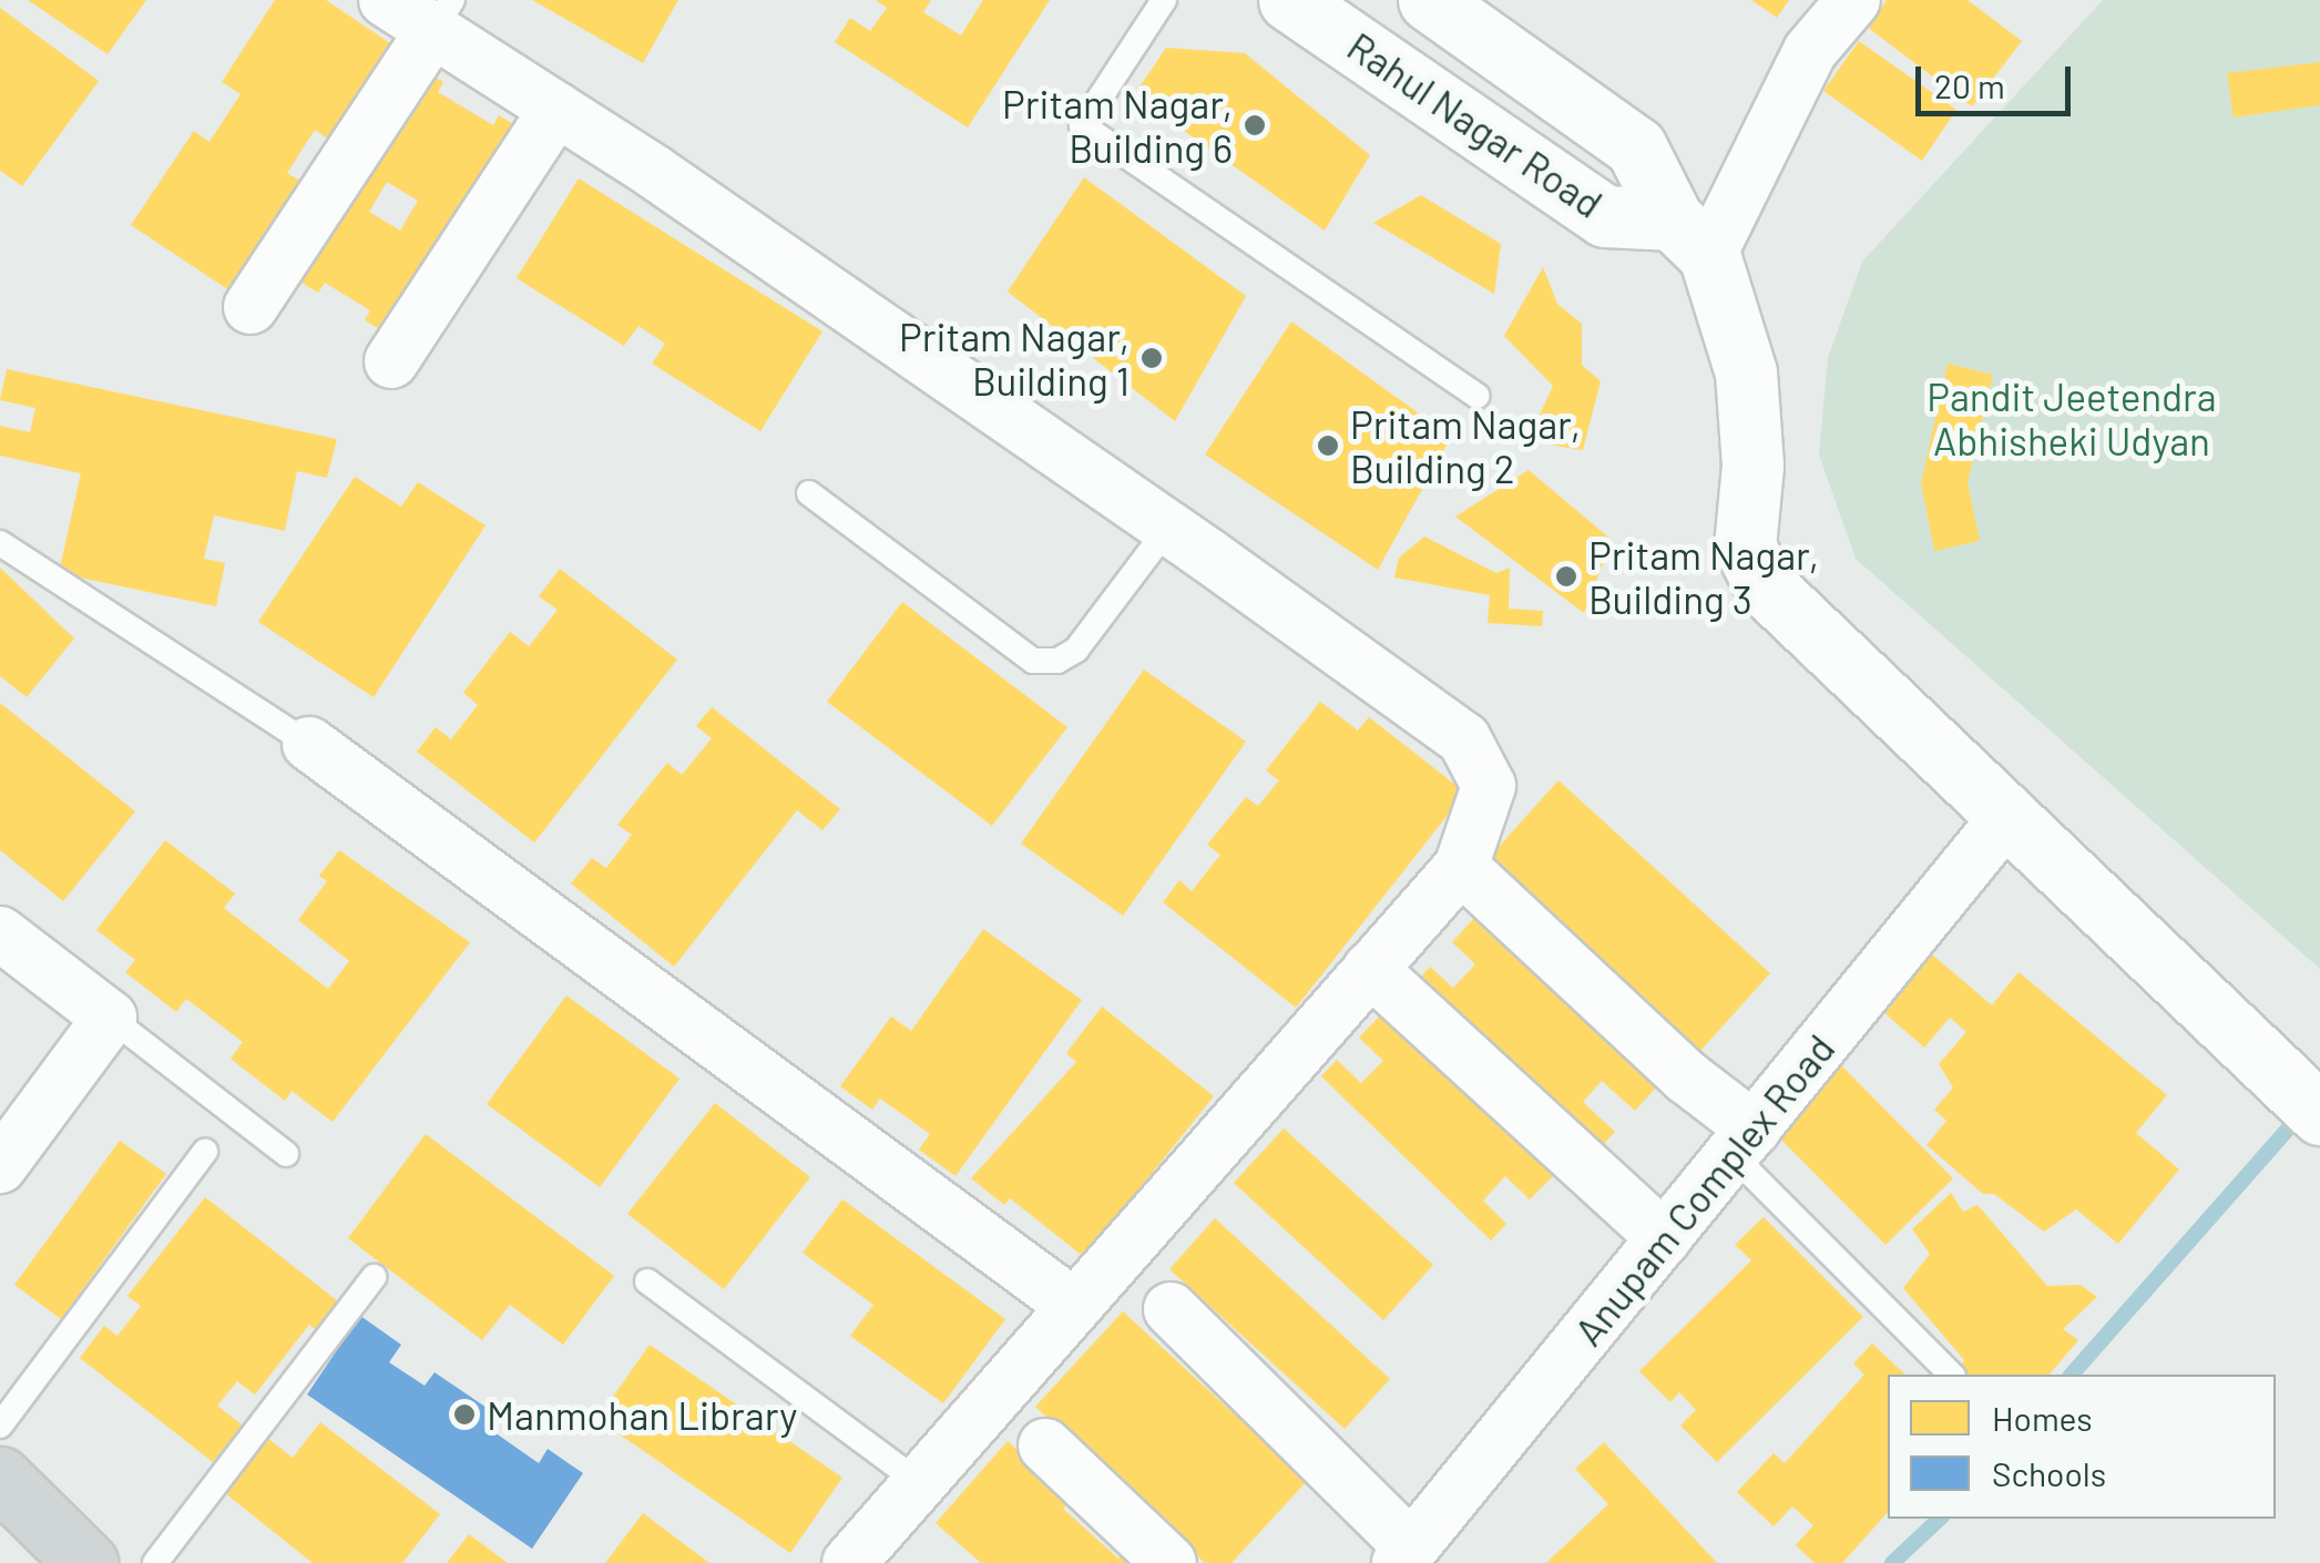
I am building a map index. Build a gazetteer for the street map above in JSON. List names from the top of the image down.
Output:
{
  "streets": {
    "street": ["Rahul Nagar Road", "Anupam Complex Road"]
  },
  "parks": ["Pandit Jeetendra Abhisheki Udyan"],
  "places": [
    "Pritam Nagar, Building 6",
    "Pritam Nagar, Building 1",
    "Pritam Nagar, Building 2",
    "Pritam Nagar, Building 3",
    "Manmohan Library"
  ],
  "legend": ["Homes", "Schools"],
  "scale_bar": "20 m"
}
